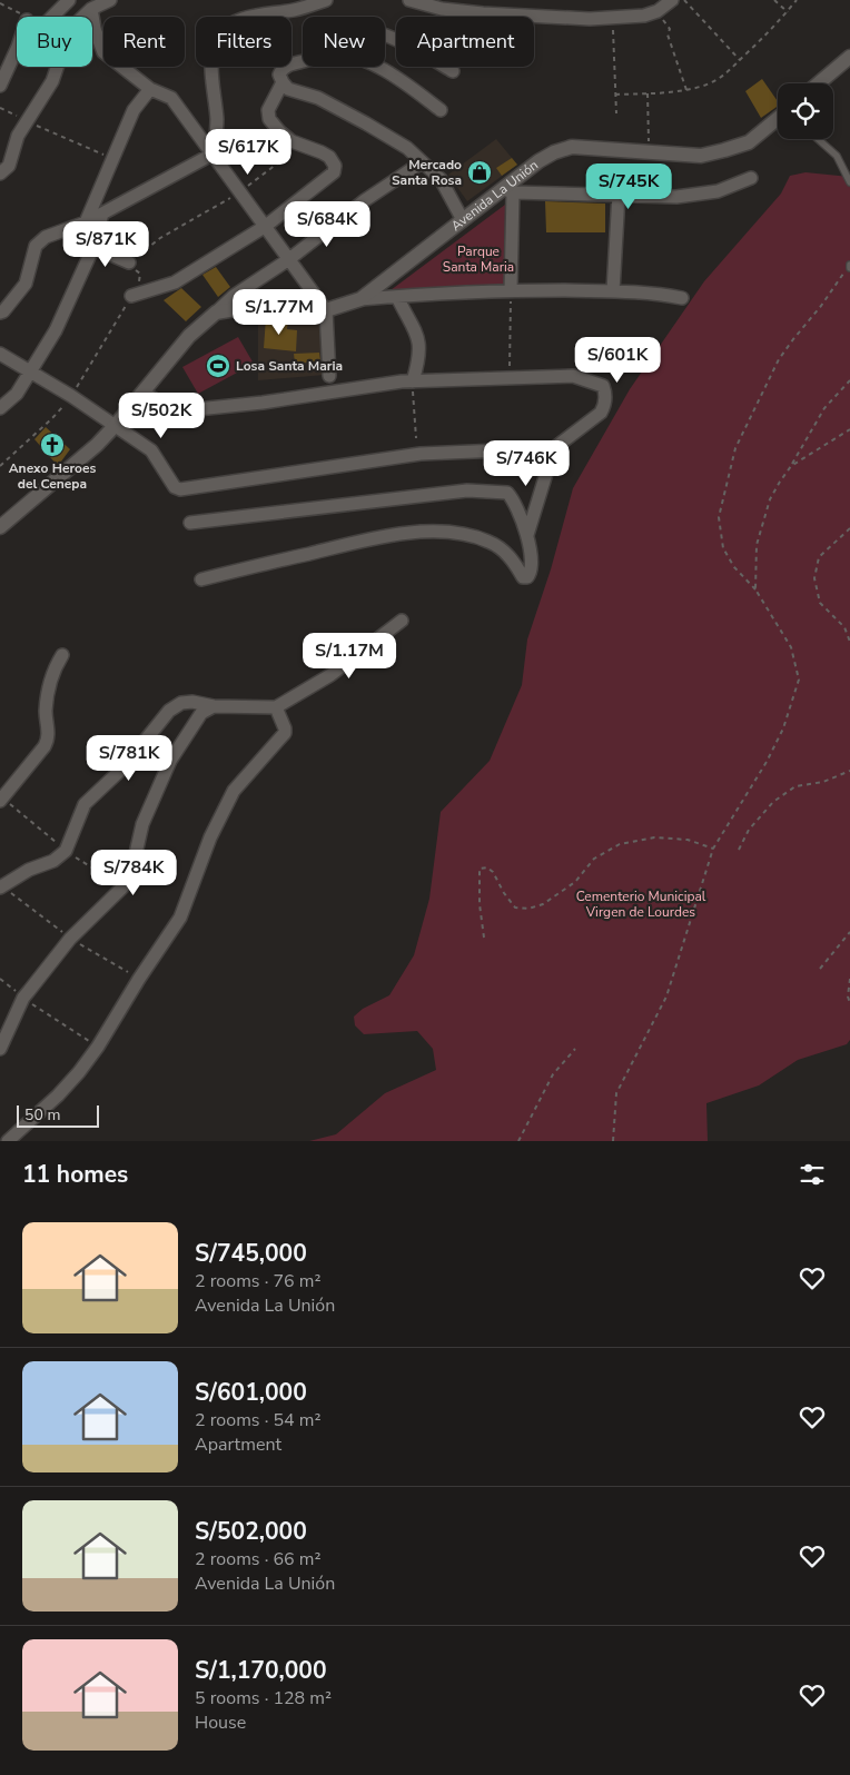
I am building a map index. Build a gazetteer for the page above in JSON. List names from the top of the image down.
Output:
{
  "streets": {
    "main road": ["Avenida La Unión"]
  },
  "parks": ["Parque Santa Maria", "Cementerio Municipal Virgen de Lourdes"],
  "places": {
    "shop": ["Mercado Santa Rosa"],
    "sports": ["Losa Santa Maria"],
    "church": ["Anexo Heroes del Cenepa"]
  },
  "scale_bar": "50 m",
  "page": {
    "chip": [
      "Buy",
      "Rent",
      "Filters",
      "New",
      "Apartment"
    ],
    "price": [
      "S/617K",
      "S/745K",
      "S/684K",
      "S/871K",
      "S/1.77M",
      "S/601K",
      "S/502K",
      "S/746K",
      "S/1.17M",
      "S/781K",
      "S/784K"
    ],
    "scale": "50 m",
    "heading": "11 homes",
    "list": [
      {
        "name": "S/745,000",
        "note": "2 rooms · 76 m² · Avenida La Unión"
      },
      {
        "name": "S/601,000",
        "note": "2 rooms · 54 m² · Apartment"
      },
      {
        "name": "S/502,000",
        "note": "2 rooms · 66 m² · Avenida La Unión"
      },
      {
        "name": "S/1,170,000",
        "note": "5 rooms · 128 m² · House"
      }
    ]
  }
}
